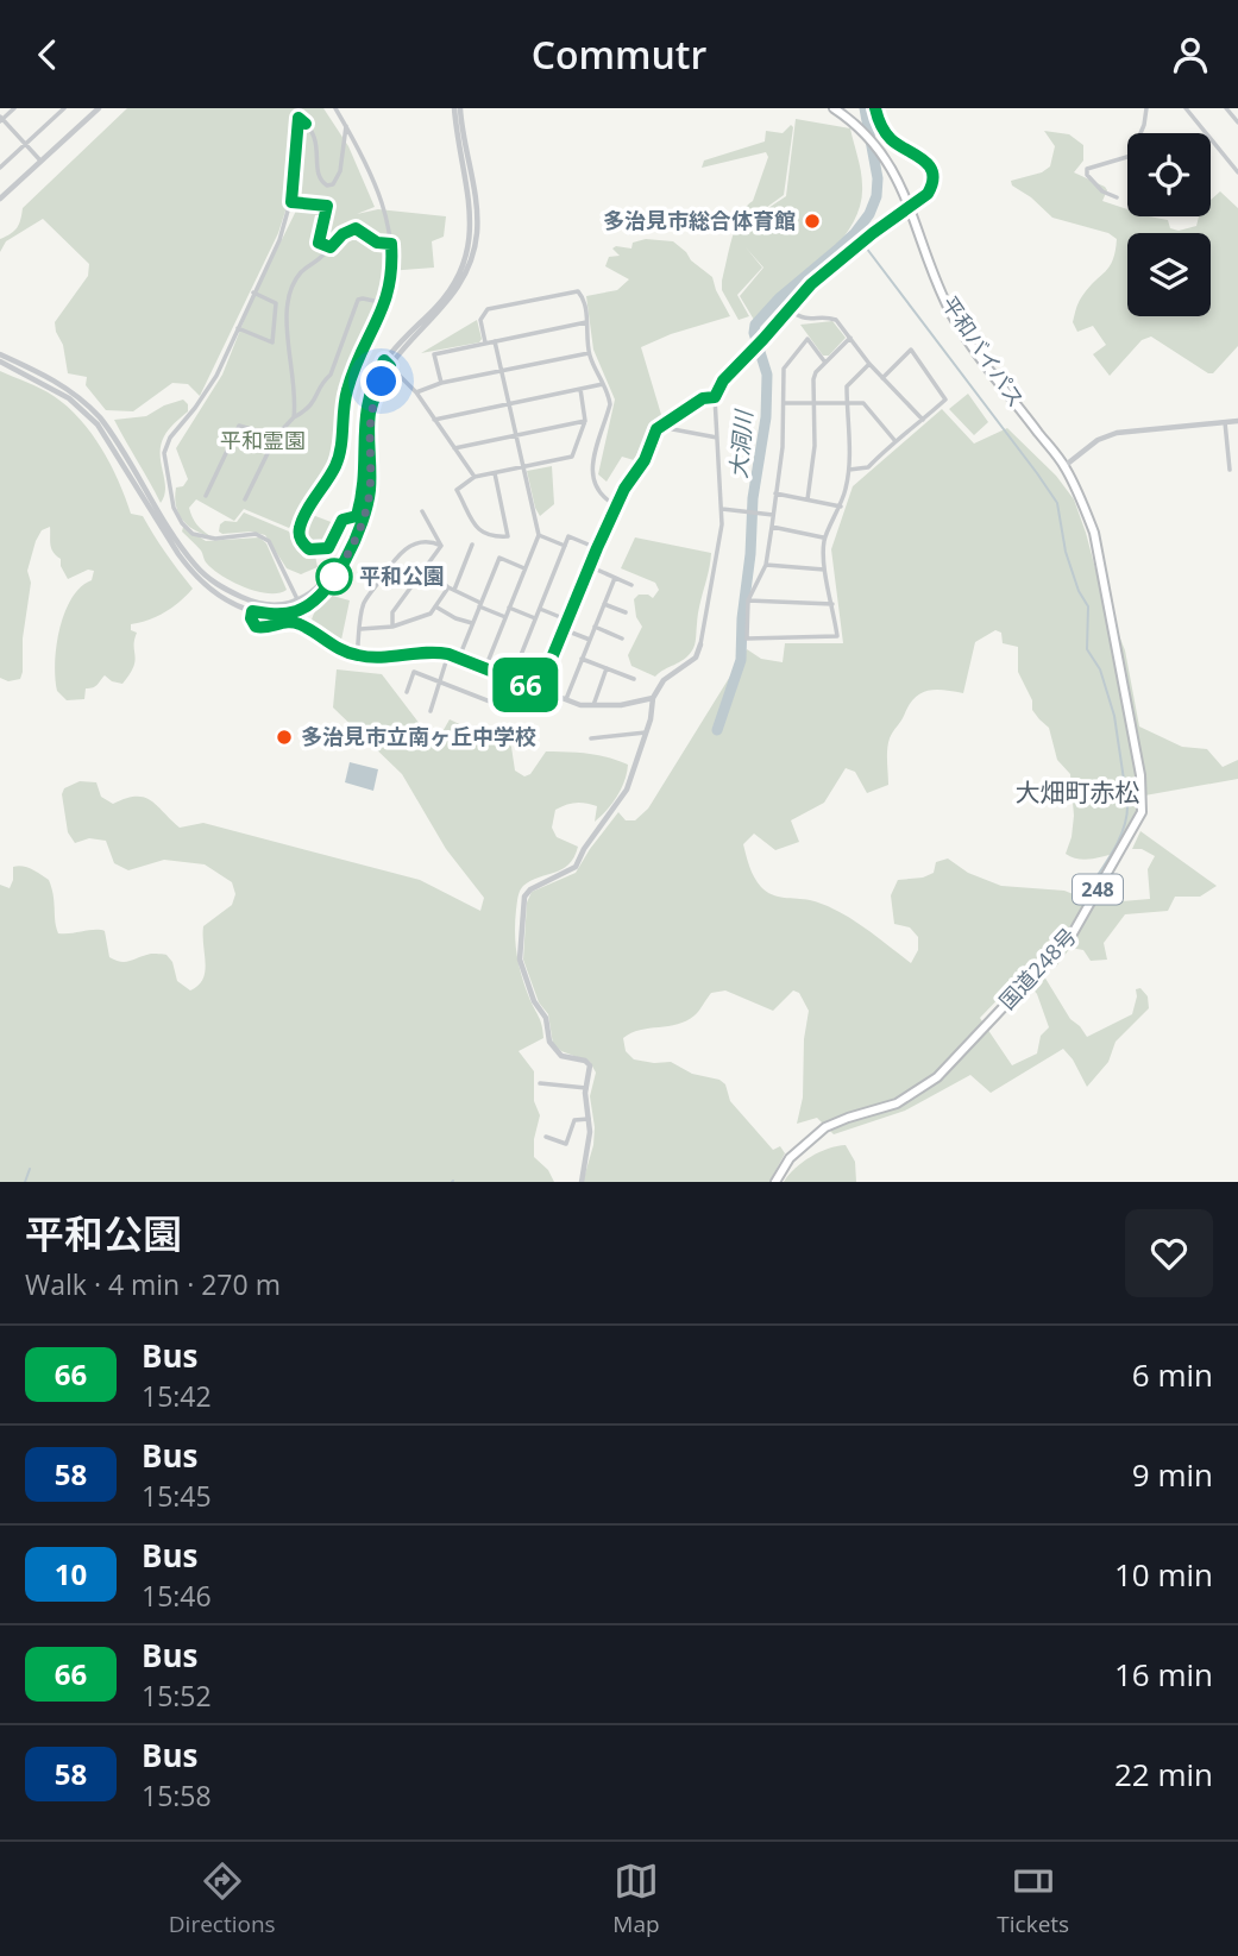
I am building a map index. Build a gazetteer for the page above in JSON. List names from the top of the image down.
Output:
{
  "streets": {
    "highway": ["平和バイパス", "248", "国道248号"]
  },
  "crossings": [
    ["平和バイパス", "国道248号"]
  ],
  "districts": ["大畑町赤松"],
  "water": ["大洞川"],
  "parks": ["平和霊園"],
  "places": ["多治見市総合体育館", "平和公園", "多治見市立南ヶ丘中学校"],
  "lines": ["bus line 66"],
  "page": {
    "header": "Commutr",
    "on_map": "66",
    "heading": ["平和公園", "Walk · 4 min · 270 m"],
    "list": [
      {
        "mark": "66",
        "name": "Bus",
        "note": "15:42",
        "value": "6 min"
      },
      {
        "mark": "58",
        "name": "Bus",
        "note": "15:45",
        "value": "9 min"
      },
      {
        "mark": "10",
        "name": "Bus",
        "note": "15:46",
        "value": "10 min"
      },
      {
        "mark": "66",
        "name": "Bus",
        "note": "15:52",
        "value": "16 min"
      },
      {
        "mark": "58",
        "name": "Bus",
        "note": "15:58",
        "value": "22 min"
      }
    ],
    "tabs": ["Directions", "Map", "Tickets"]
  }
}
